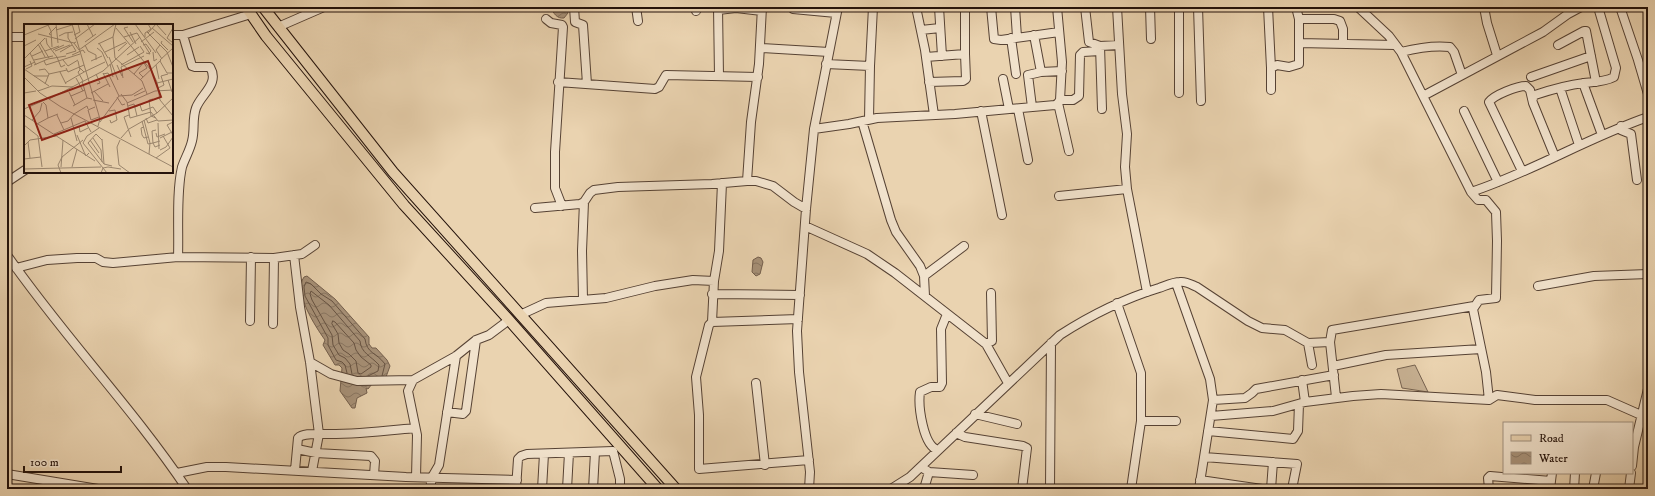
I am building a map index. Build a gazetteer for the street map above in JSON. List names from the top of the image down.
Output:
{
  "legend": ["Road", "Water"],
  "scale_bar": "100 m"
}
